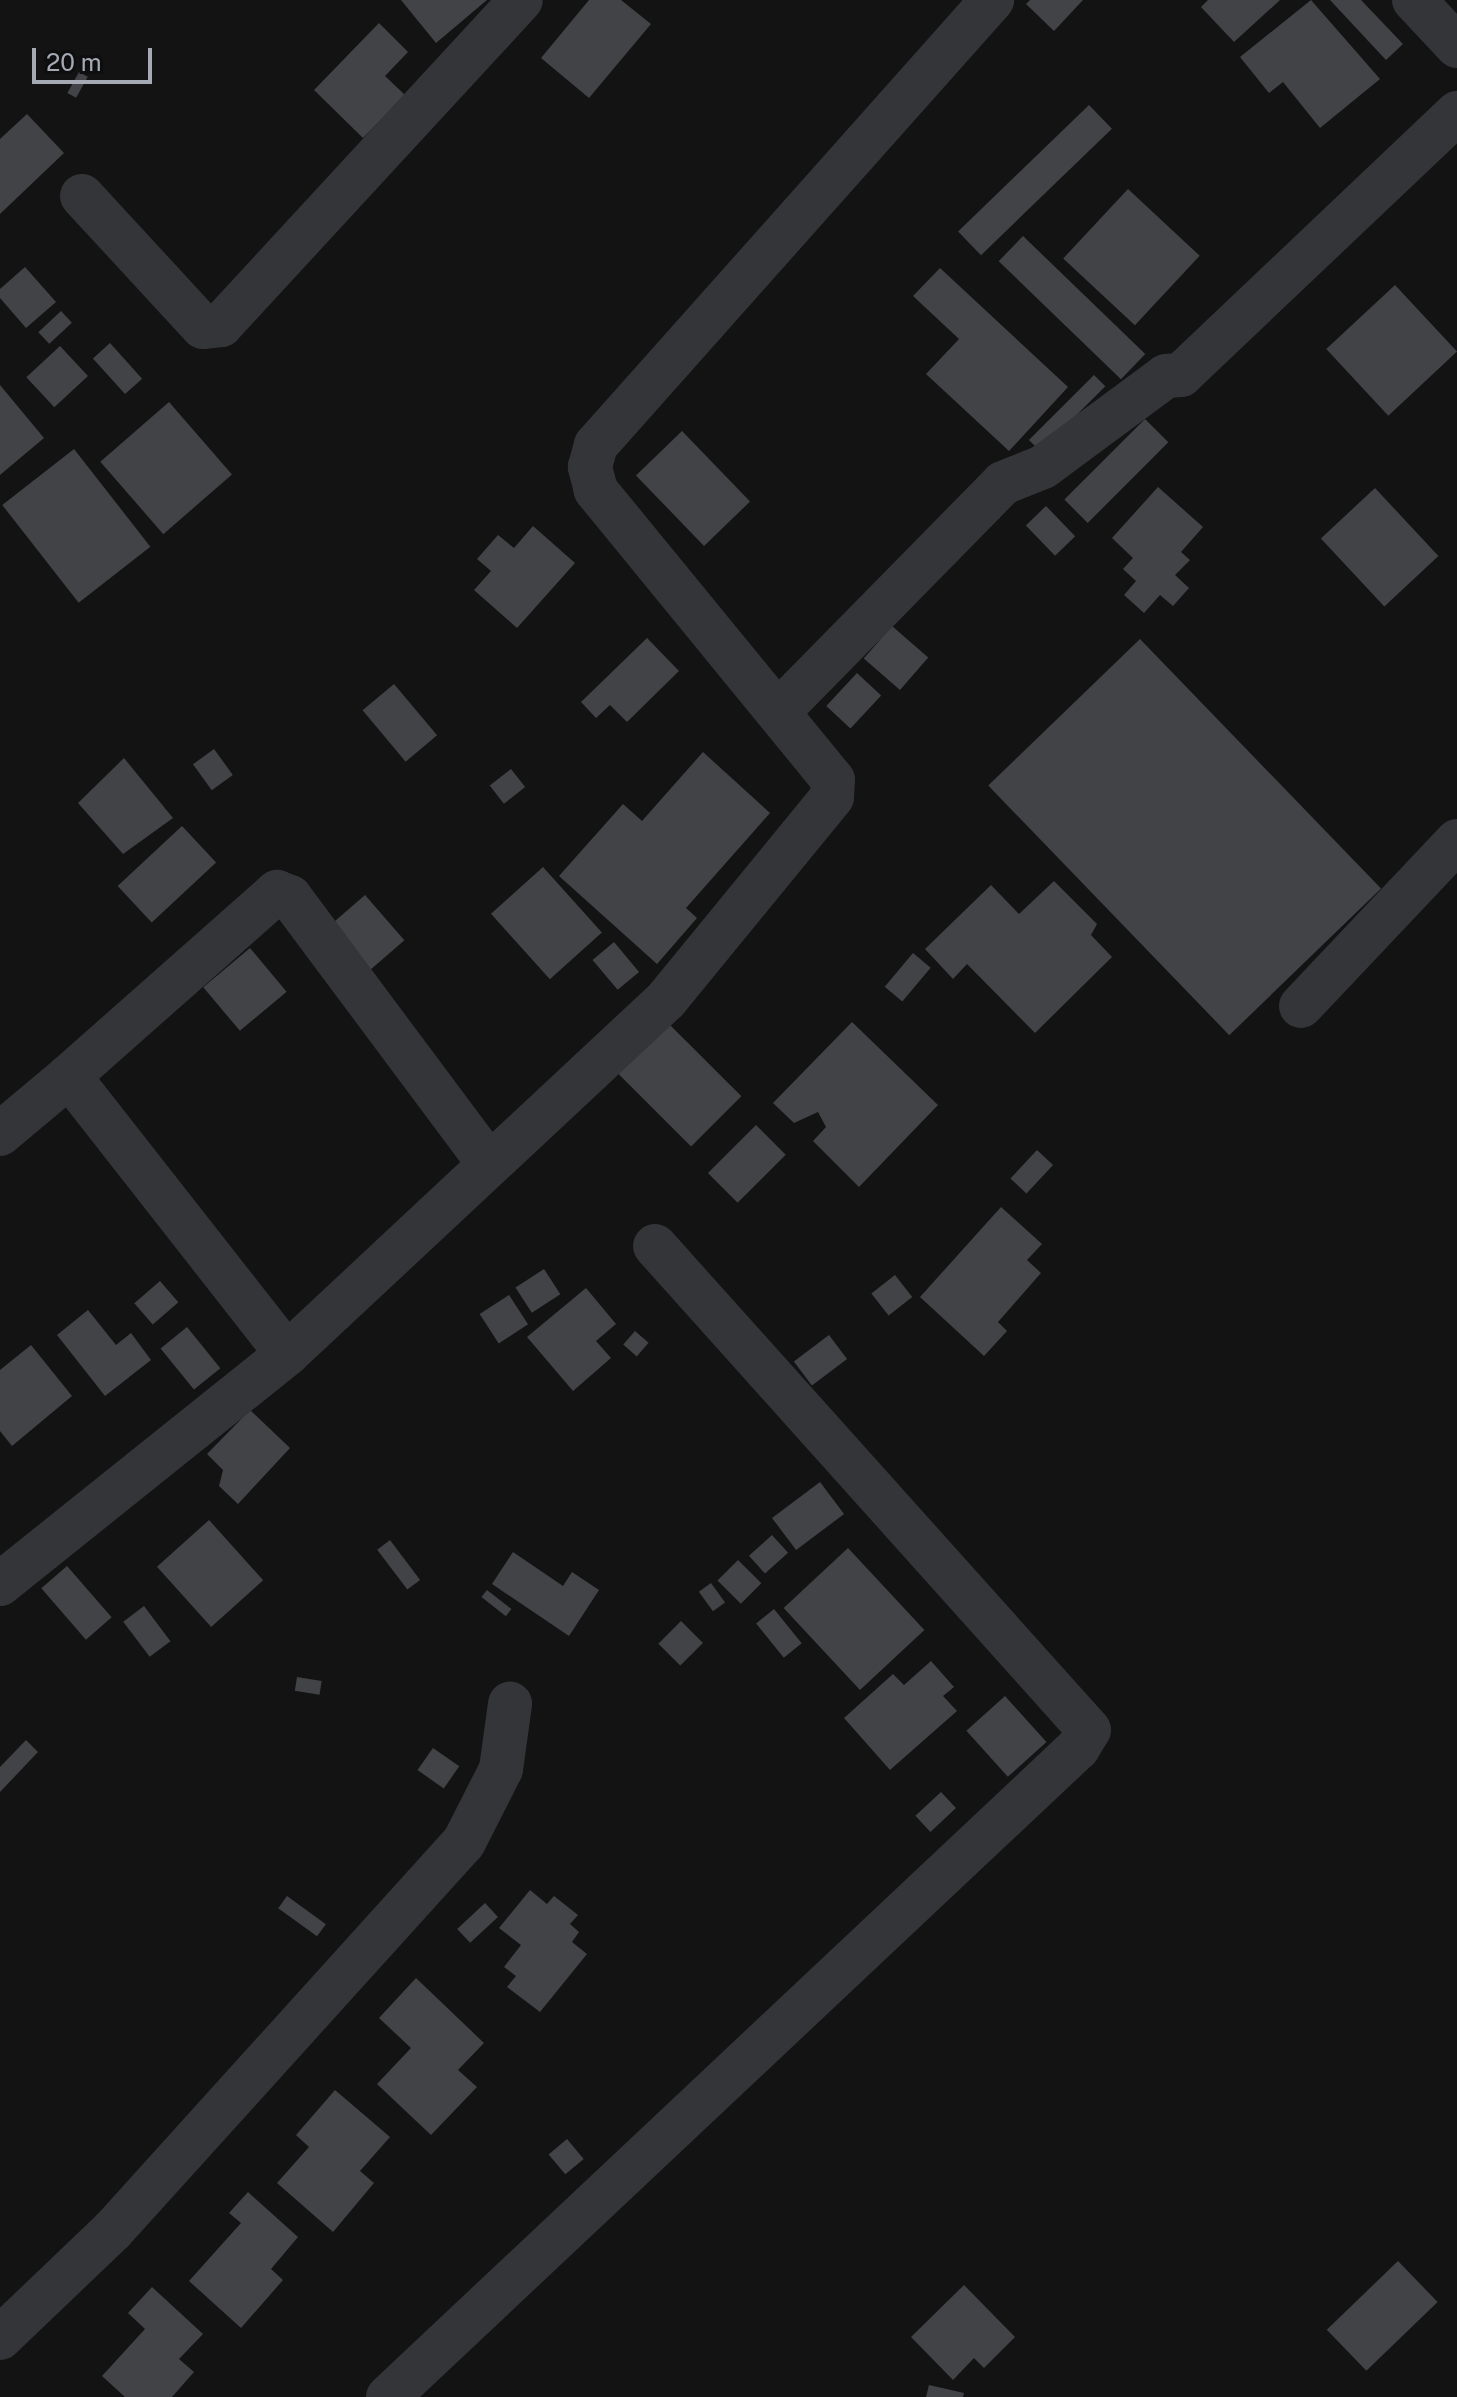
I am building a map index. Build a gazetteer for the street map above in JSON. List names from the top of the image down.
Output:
{
  "scale_bar": "20 m"
}
